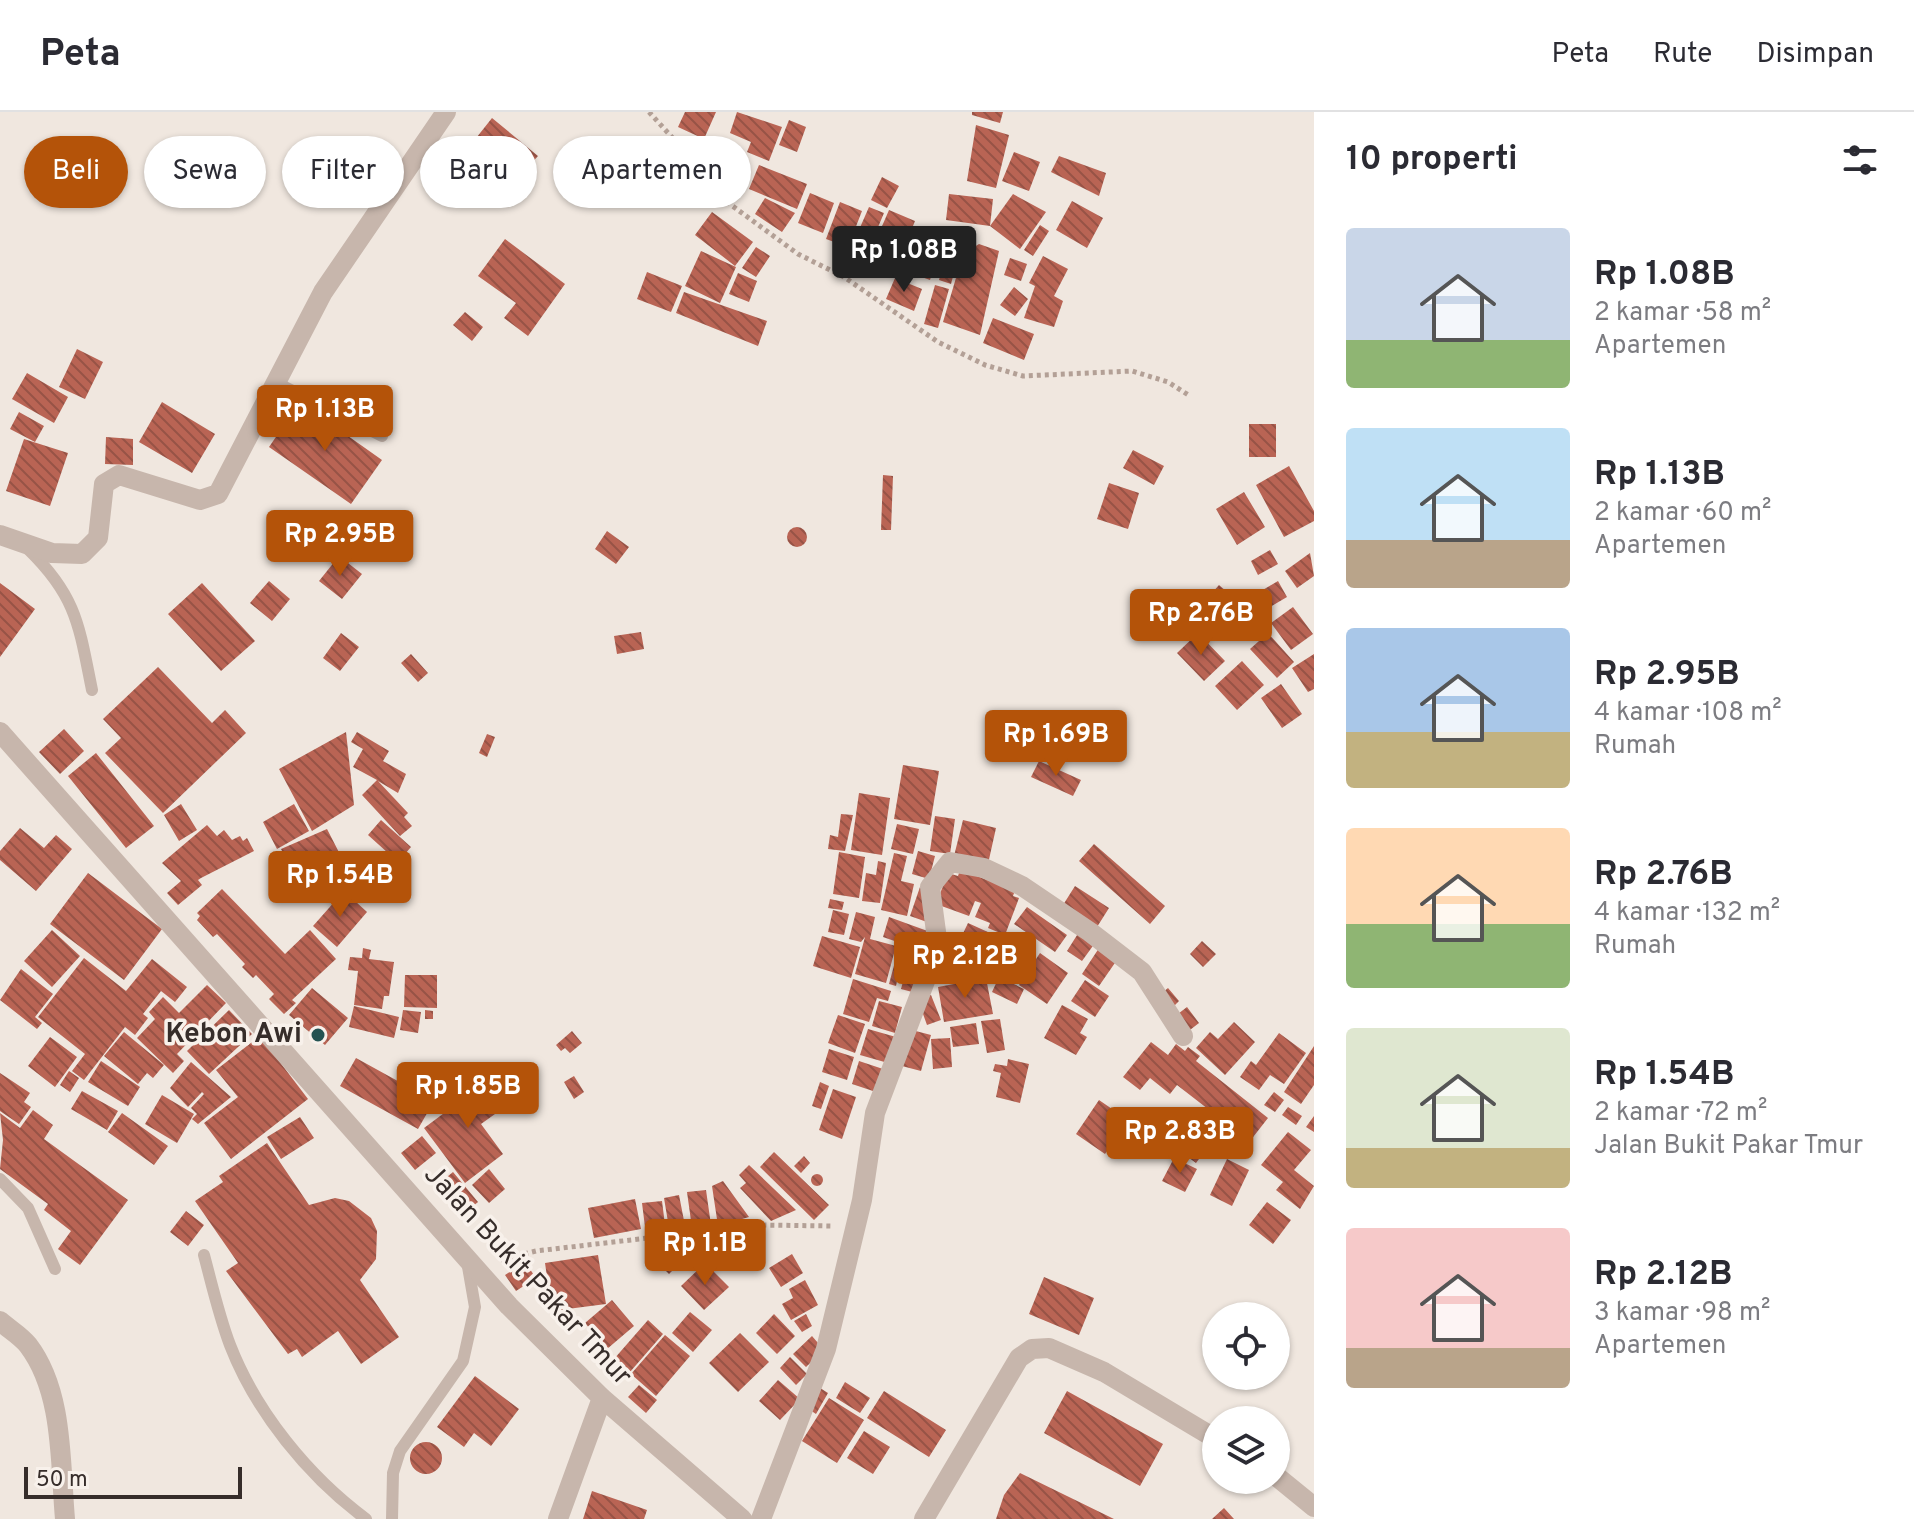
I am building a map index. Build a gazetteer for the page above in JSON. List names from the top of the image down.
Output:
{
  "streets": {
    "street": ["Jalan Bukit Pakar Tmur"]
  },
  "places": ["Kebon Awi"],
  "scale_bar": "50 m",
  "page": {
    "header": "Peta",
    "nav": ["Peta", "Rute", "Disimpan"],
    "heading": "10 properti",
    "chip": [
      "Beli",
      "Sewa",
      "Filter",
      "Baru",
      "Apartemen"
    ],
    "list": [
      {
        "name": "Rp 1.08B",
        "note": "2 kamar · 58 m² · Apartemen"
      },
      {
        "name": "Rp 1.13B",
        "note": "2 kamar · 60 m² · Apartemen"
      },
      {
        "name": "Rp 2.95B",
        "note": "4 kamar · 108 m² · Rumah"
      },
      {
        "name": "Rp 2.76B",
        "note": "4 kamar · 132 m² · Rumah"
      },
      {
        "name": "Rp 1.54B",
        "note": "2 kamar · 72 m² · Jalan Bukit Pakar Tmur"
      },
      {
        "name": "Rp 2.12B",
        "note": "3 kamar · 98 m² · Apartemen"
      }
    ],
    "price": [
      "Rp 1.08B",
      "Rp 1.13B",
      "Rp 2.95B",
      "Rp 2.76B",
      "Rp 1.69B",
      "Rp 1.54B",
      "Rp 2.12B",
      "Rp 1.85B",
      "Rp 2.83B",
      "Rp 1.1B"
    ],
    "scale": "50 m"
  }
}
